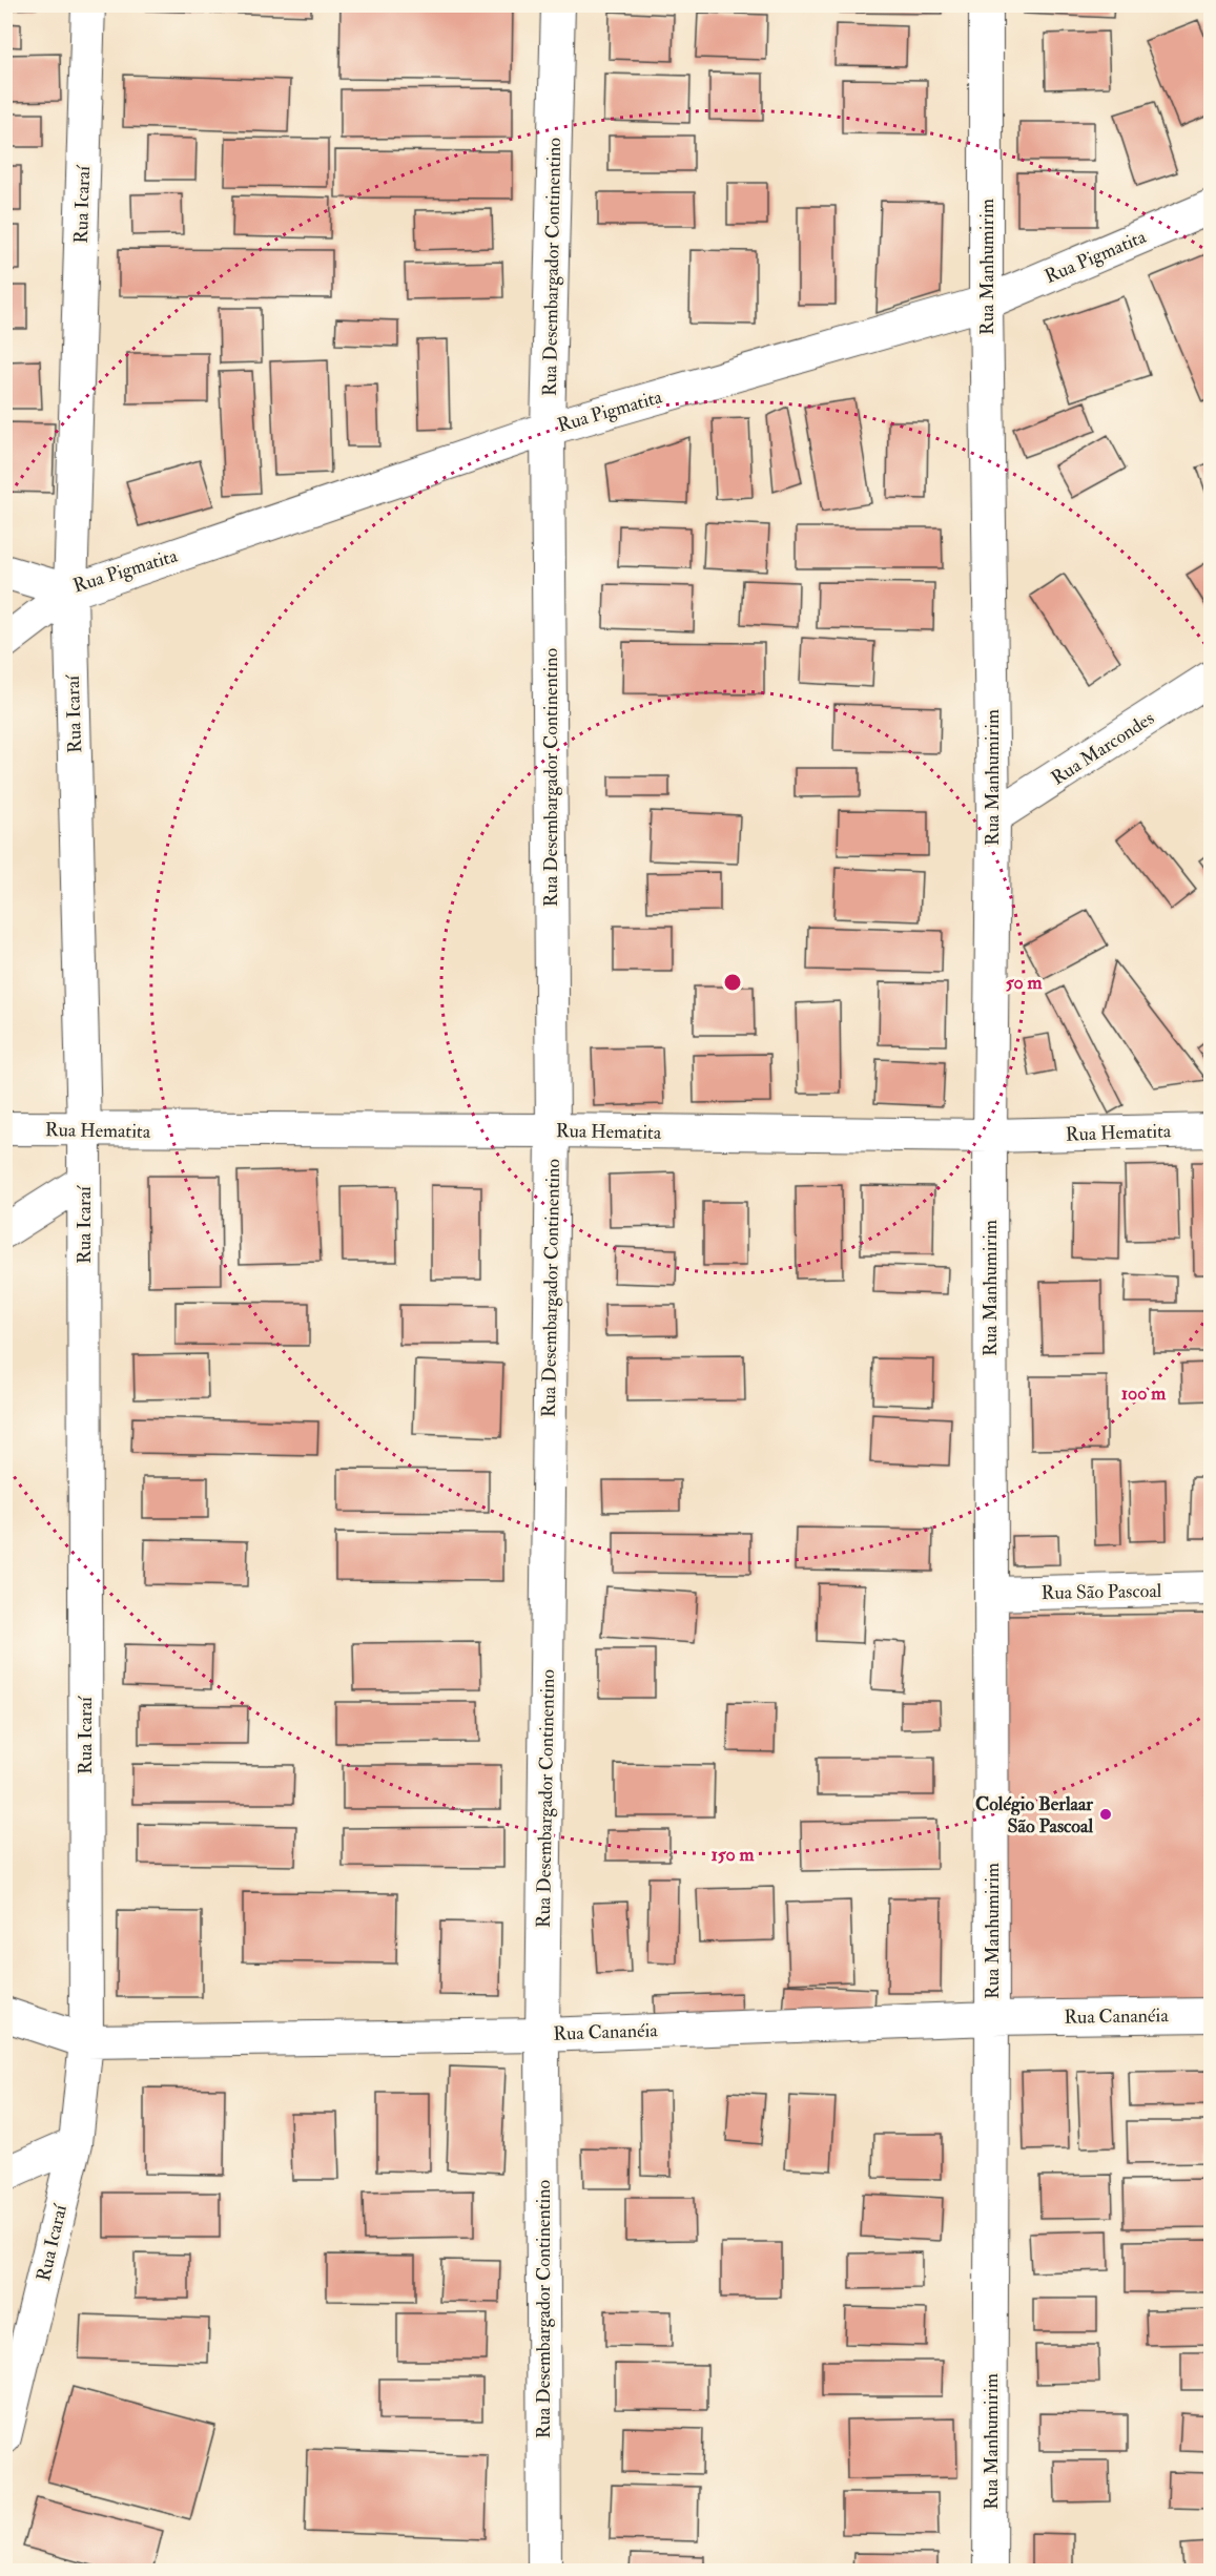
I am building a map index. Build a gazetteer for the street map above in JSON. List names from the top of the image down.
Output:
{
  "streets": {
    "street": [
      "Rua Icaraí",
      "Rua Pigmatita",
      "Rua Desembargador Continentino",
      "Rua Manhumirim",
      "Rua Marcondes",
      "Rua Hematita",
      "Rua São Pascoal",
      "Rua Cananéia"
    ]
  },
  "crossings": [
    ["Rua Icaraí", "Rua Pigmatita"],
    ["Rua Icaraí", "Rua Hematita"],
    ["Rua Icaraí", "Rua Cananéia"],
    ["Rua Pigmatita", "Rua Desembargador Continentino"],
    ["Rua Pigmatita", "Rua Manhumirim"],
    ["Rua Desembargador Continentino", "Rua Hematita"],
    ["Rua Desembargador Continentino", "Rua Cananéia"],
    ["Rua Manhumirim", "Rua Marcondes"],
    ["Rua Manhumirim", "Rua Hematita"],
    ["Rua Manhumirim", "Rua São Pascoal"],
    ["Rua Manhumirim", "Rua Cananéia"]
  ],
  "places": ["Colégio Berlaar São Pascoal"],
  "rings": ["50 m", "100 m", "150 m"]
}
